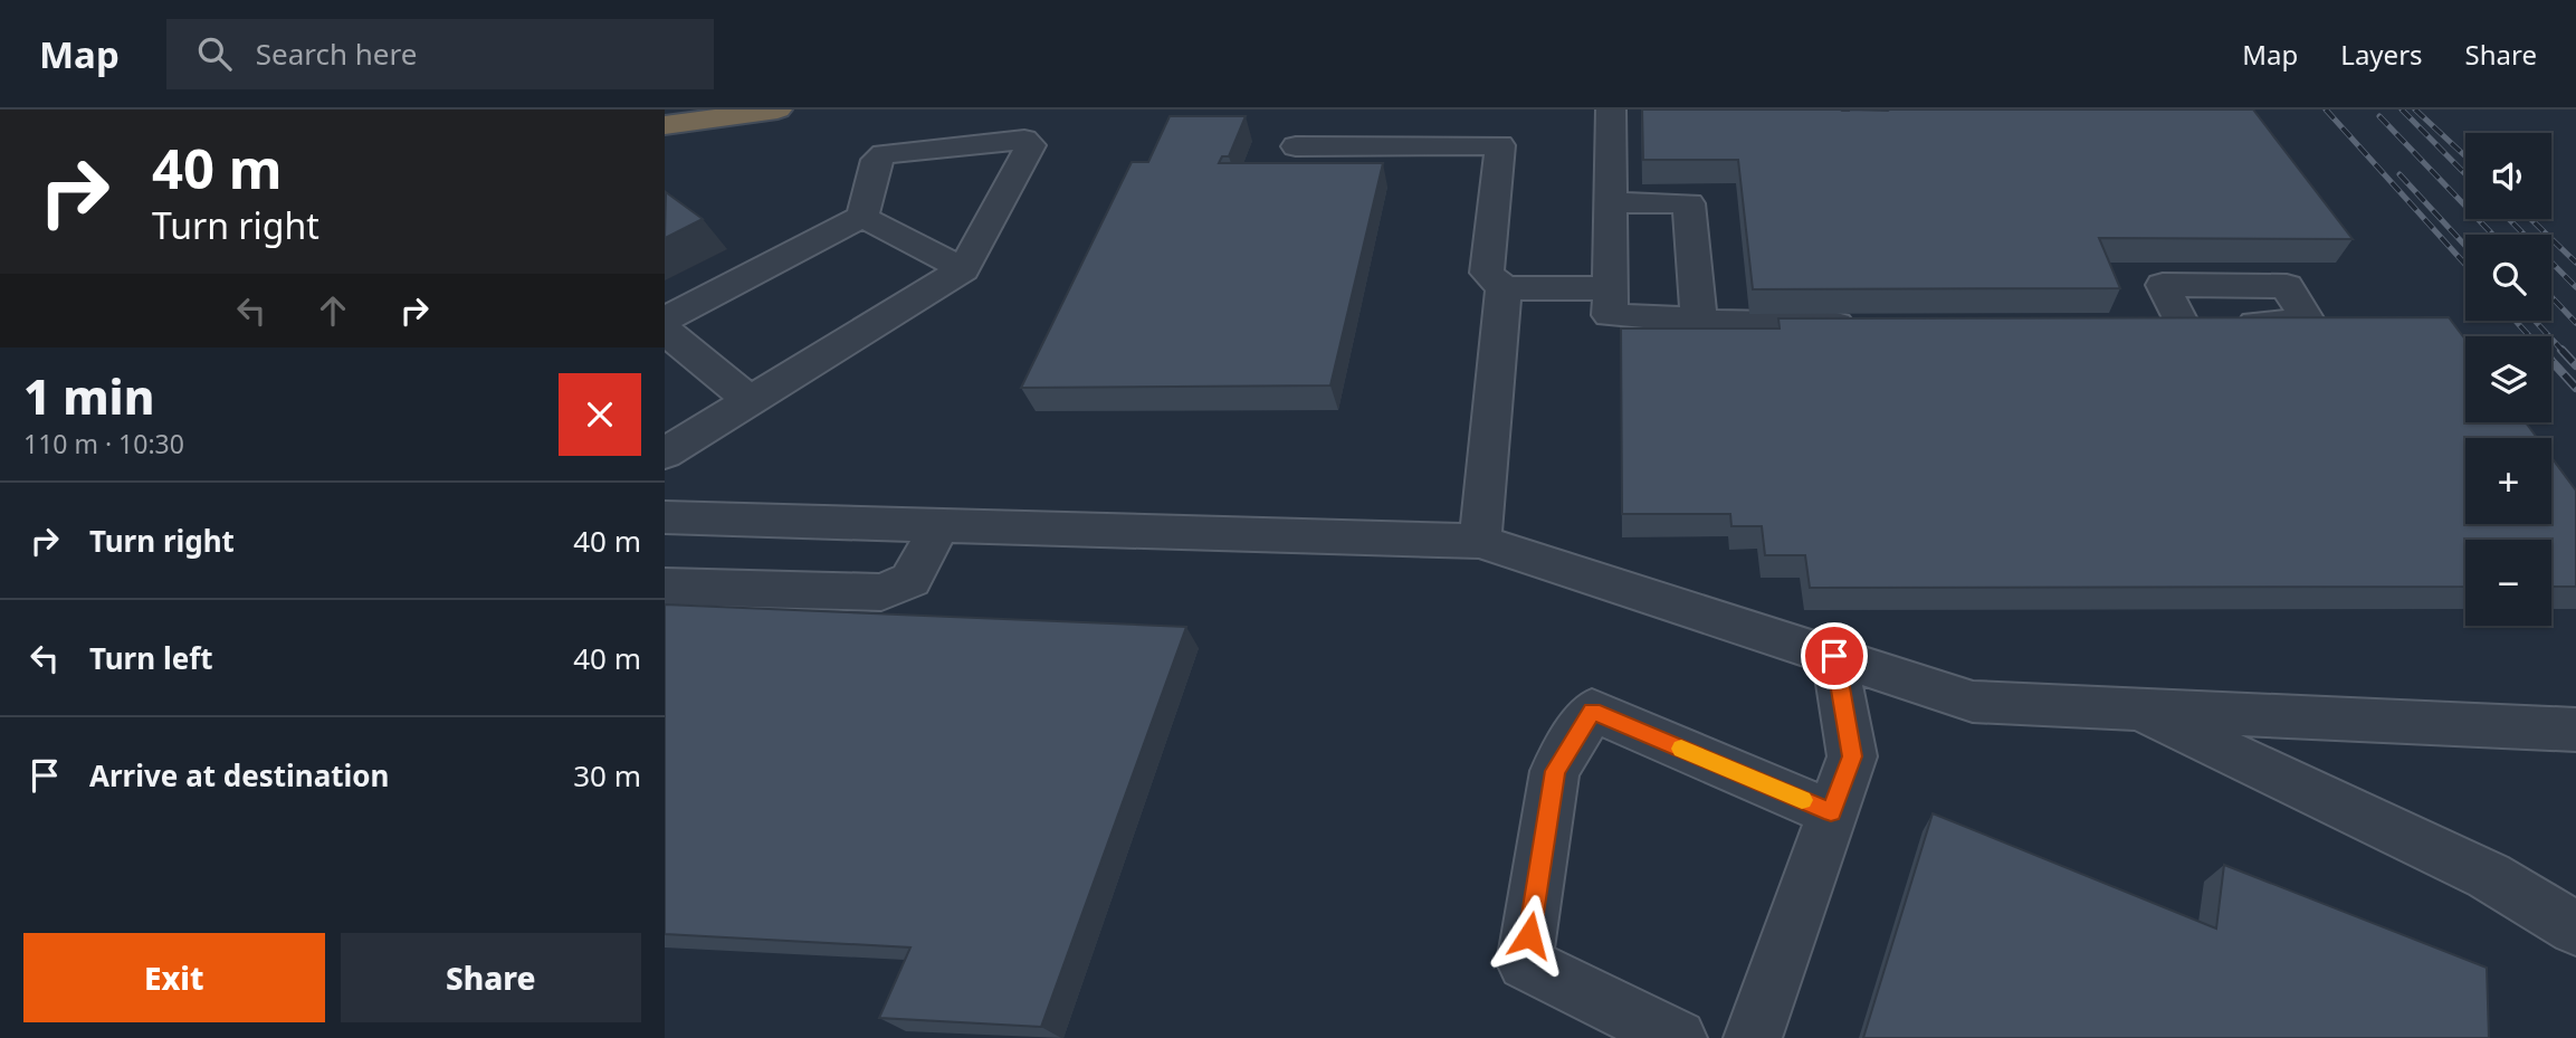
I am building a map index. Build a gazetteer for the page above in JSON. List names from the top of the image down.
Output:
{
  "page": {
    "header": "Map",
    "search": "Search here",
    "nav": ["Map", "Layers", "Share"],
    "turn": ["40 m", "Turn right"],
    "map_buttons": ["+", "−"],
    "heading": ["1 min", "110 m · 10:30"],
    "list": [
      {
        "name": "Turn right",
        "value": "40 m"
      },
      {
        "name": "Turn left",
        "value": "40 m"
      },
      {
        "name": "Arrive at destination",
        "value": "30 m"
      }
    ],
    "buttons": ["Exit", "Share"]
  }
}
